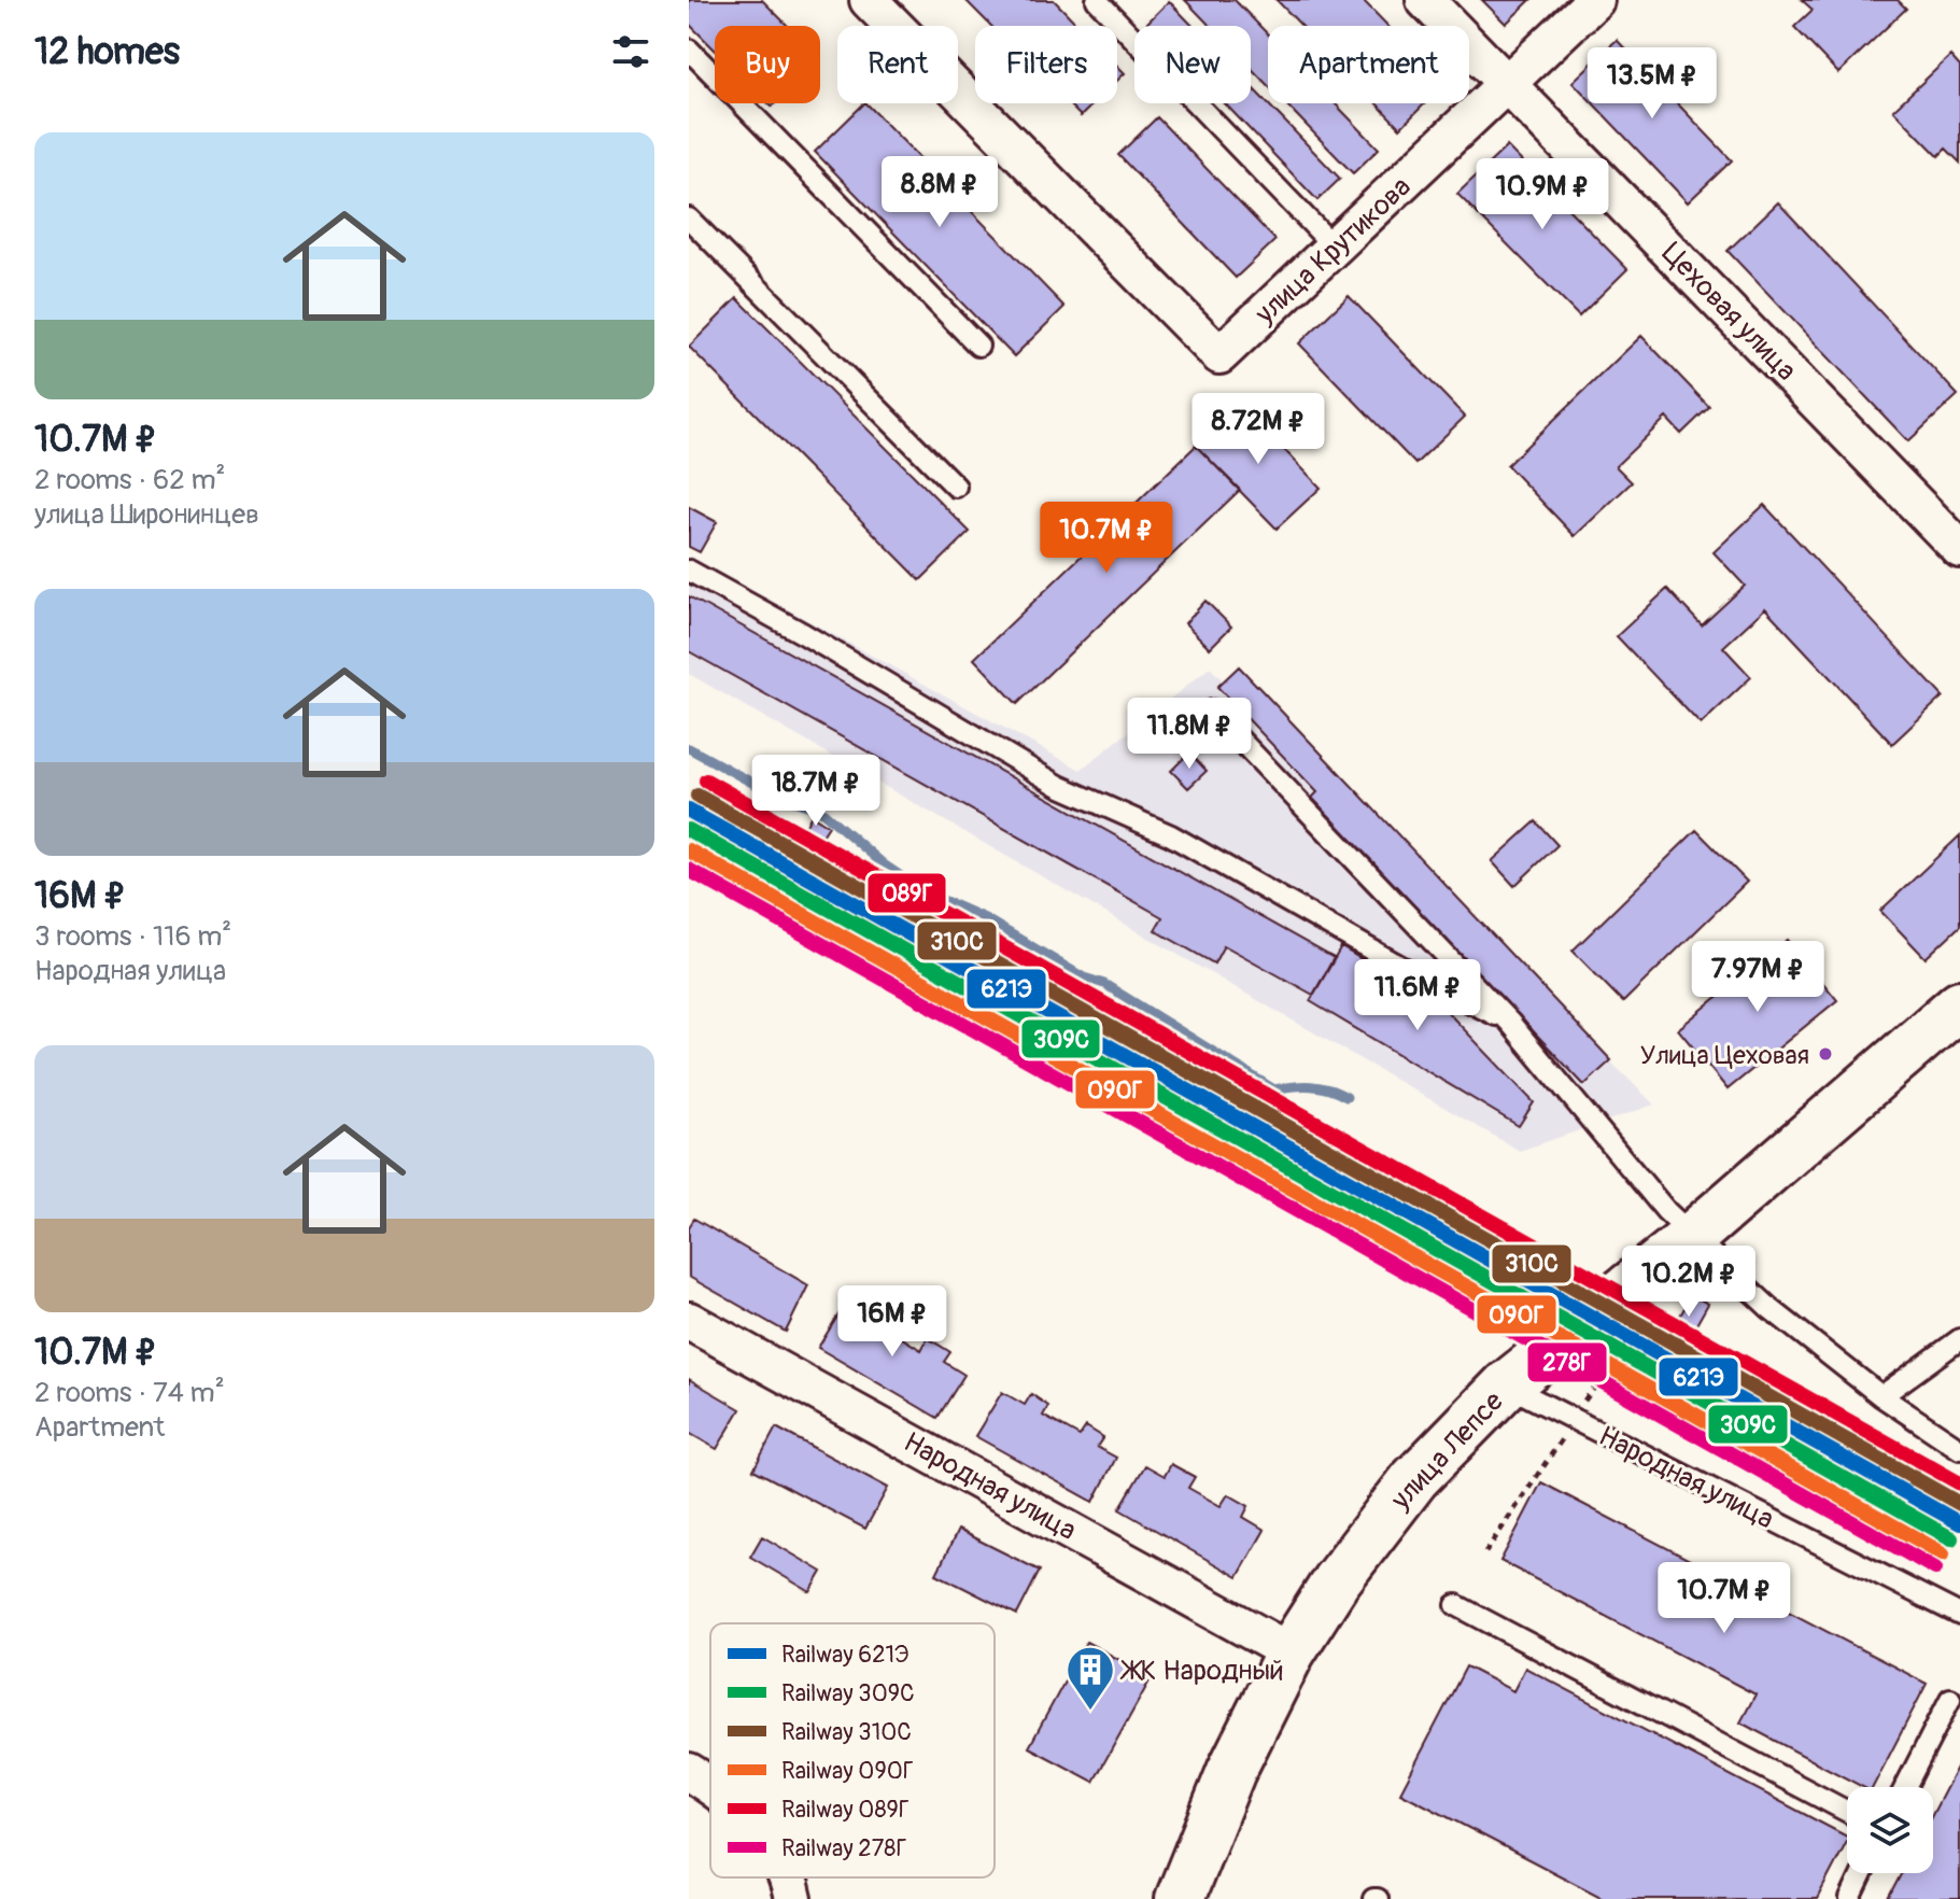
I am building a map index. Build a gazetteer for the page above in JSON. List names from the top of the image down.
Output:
{
  "streets": {
    "main road": ["улица Лепсе"],
    "street": ["улица Крутикова", "Цеховая улица", "Народная улица"]
  },
  "crossings": [
    ["улица Крутикова", "Цеховая улица"],
    ["улица Лепсе", "Народная улица"]
  ],
  "places": {
    "other": ["Улица Цеховая"],
    "building": ["ЖК Народный"]
  },
  "lines": [
    "rail line 089Г",
    "rail line 310С",
    "rail line 621Э",
    "rail line 309С",
    "rail line 090Г",
    "rail line 278Г"
  ],
  "legend": [
    "Railway 621Э",
    "Railway 309С",
    "Railway 310С",
    "Railway 090Г",
    "Railway 089Г",
    "Railway 278Г"
  ],
  "page": {
    "heading": "12 homes",
    "chip": [
      "Buy",
      "Rent",
      "Filters",
      "New",
      "Apartment"
    ],
    "price": [
      "13.5M ₽",
      "8.8M ₽",
      "10.9M ₽",
      "8.72M ₽",
      "10.7M ₽",
      "11.8M ₽",
      "18.7M ₽",
      "7.97M ₽",
      "11.6M ₽",
      "10.2M ₽",
      "16M ₽",
      "10.7M ₽"
    ],
    "list": [
      {
        "name": "10.7M ₽",
        "note": "2 rooms · 62 m² · улица Широнинцев"
      },
      {
        "name": "16M ₽",
        "note": "3 rooms · 116 m² · Народная улица"
      },
      {
        "name": "10.7M ₽",
        "note": "2 rooms · 74 m² · Apartment"
      }
    ]
  }
}
